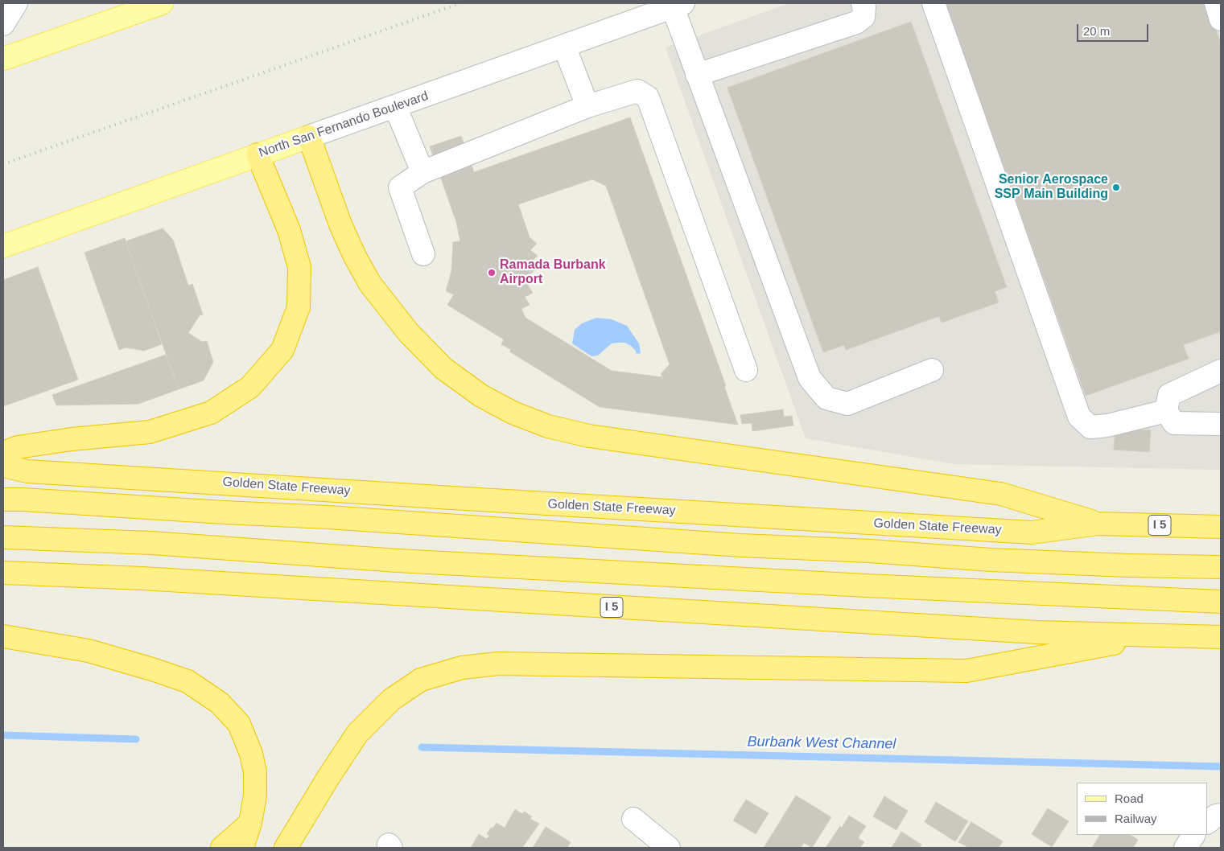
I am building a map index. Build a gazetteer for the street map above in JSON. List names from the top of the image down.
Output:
{
  "streets": {
    "highway": ["Golden State Freeway", "I 5"],
    "main road": ["North San Fernando Boulevard"]
  },
  "water": ["Burbank West Channel"],
  "places": ["Senior Aerospace SSP Main Building", "Ramada Burbank Airport"],
  "legend": ["Road", "Railway"],
  "scale_bar": "20 m"
}
